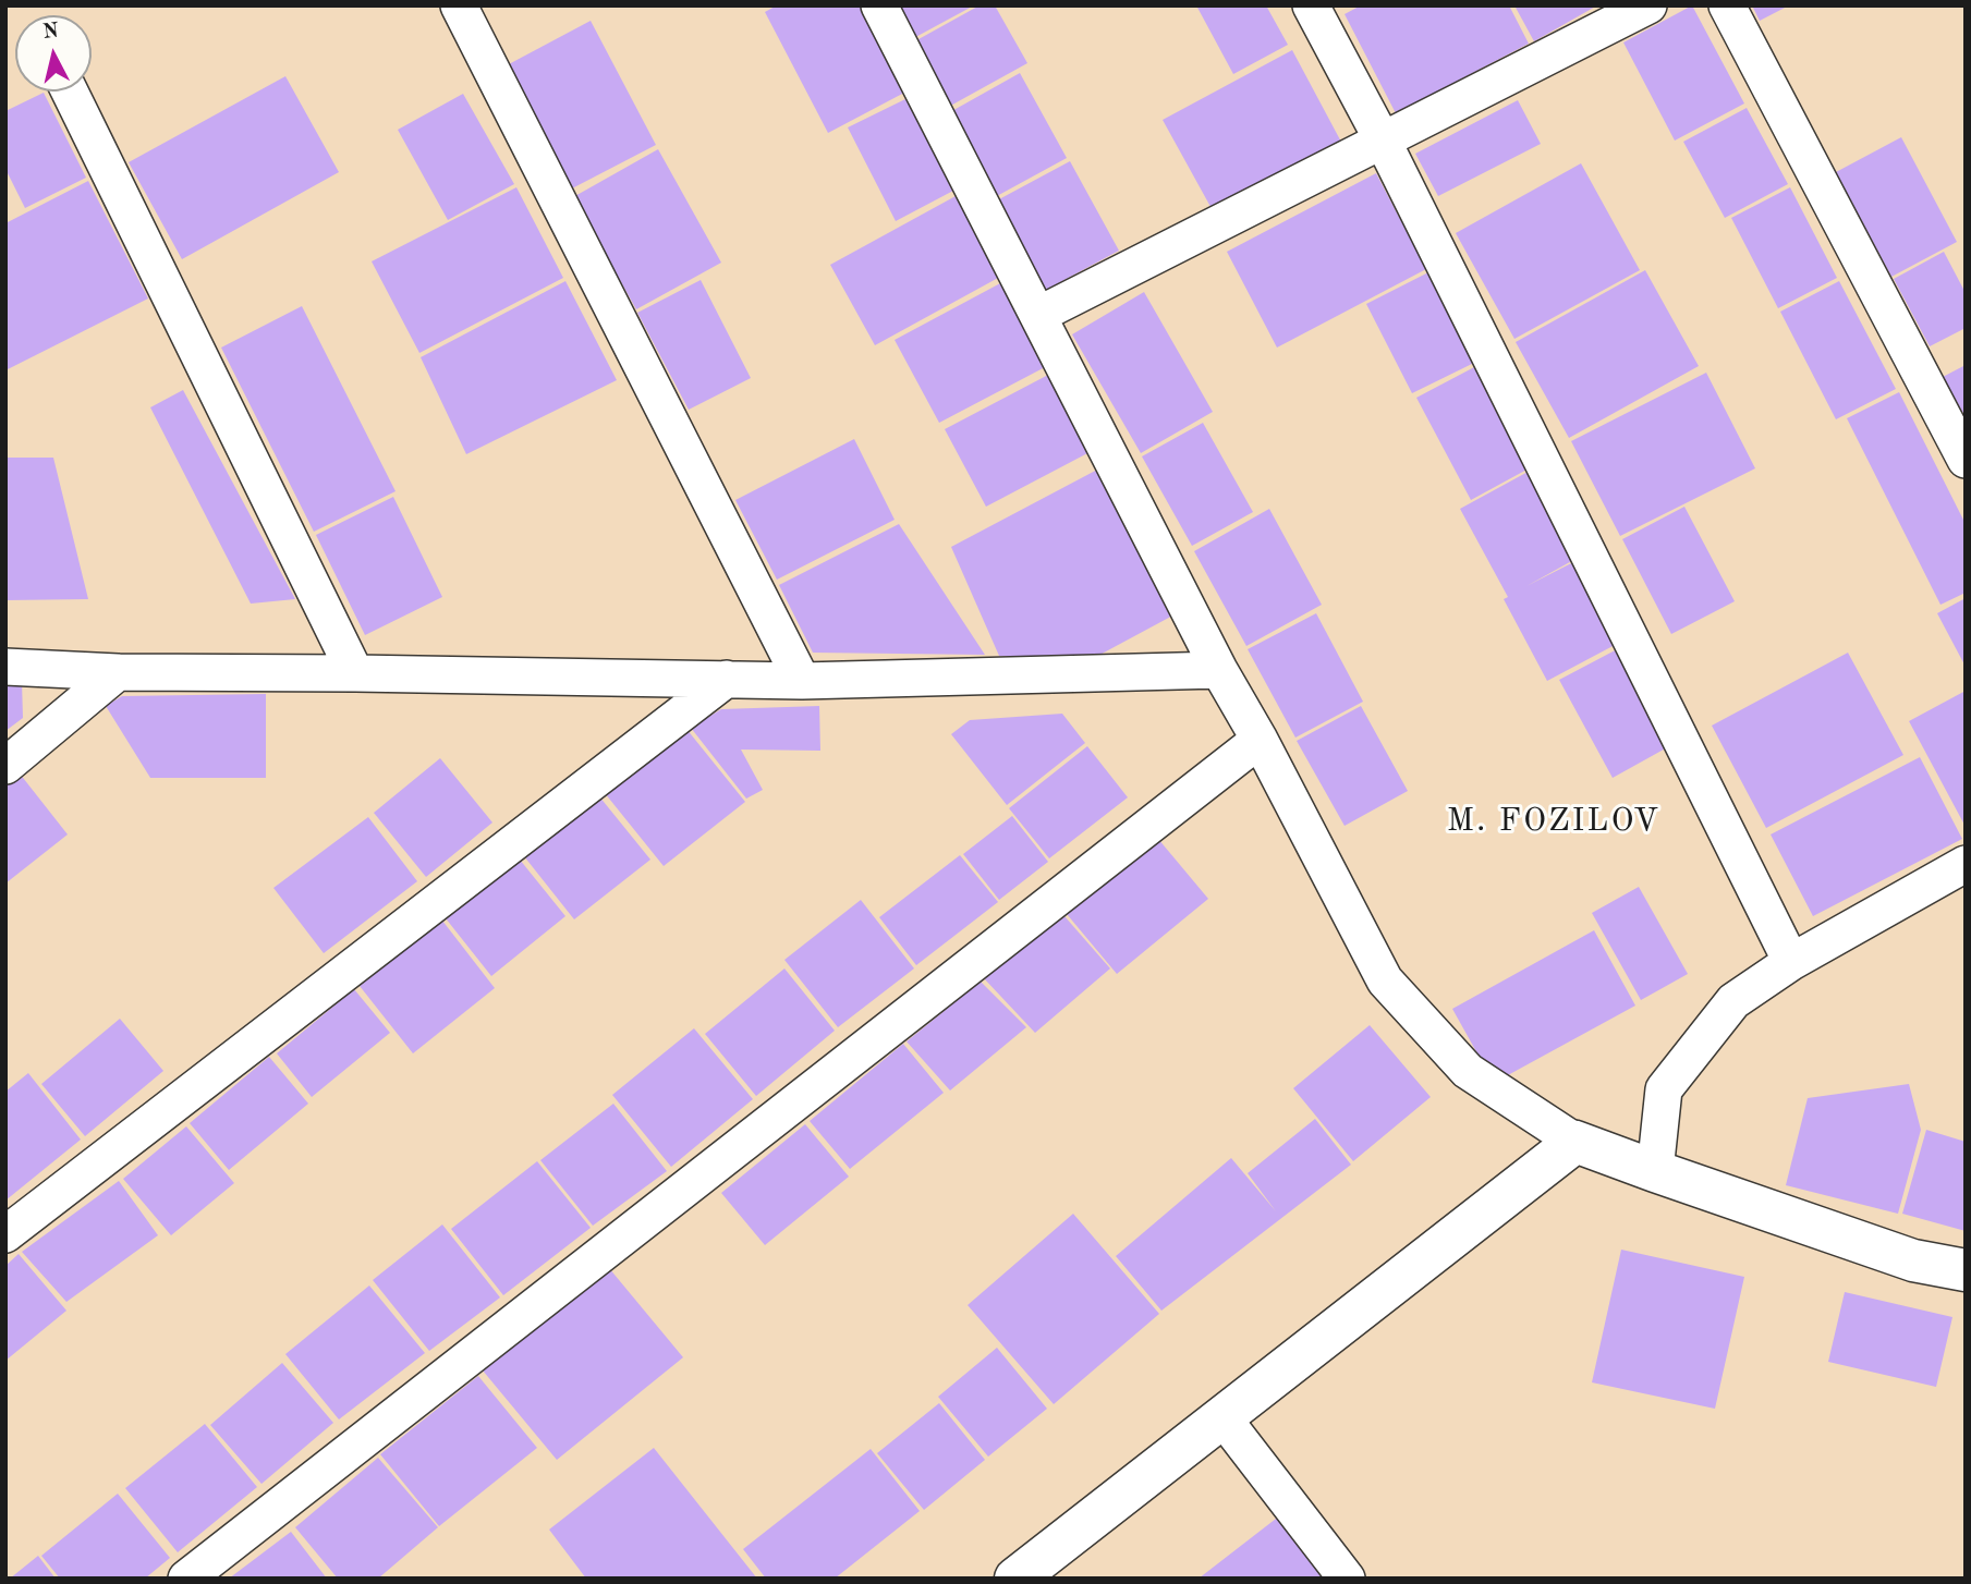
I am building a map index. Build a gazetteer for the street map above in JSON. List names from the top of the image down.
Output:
{
  "districts": ["M. FOZILOV"],
  "north": "top"
}
